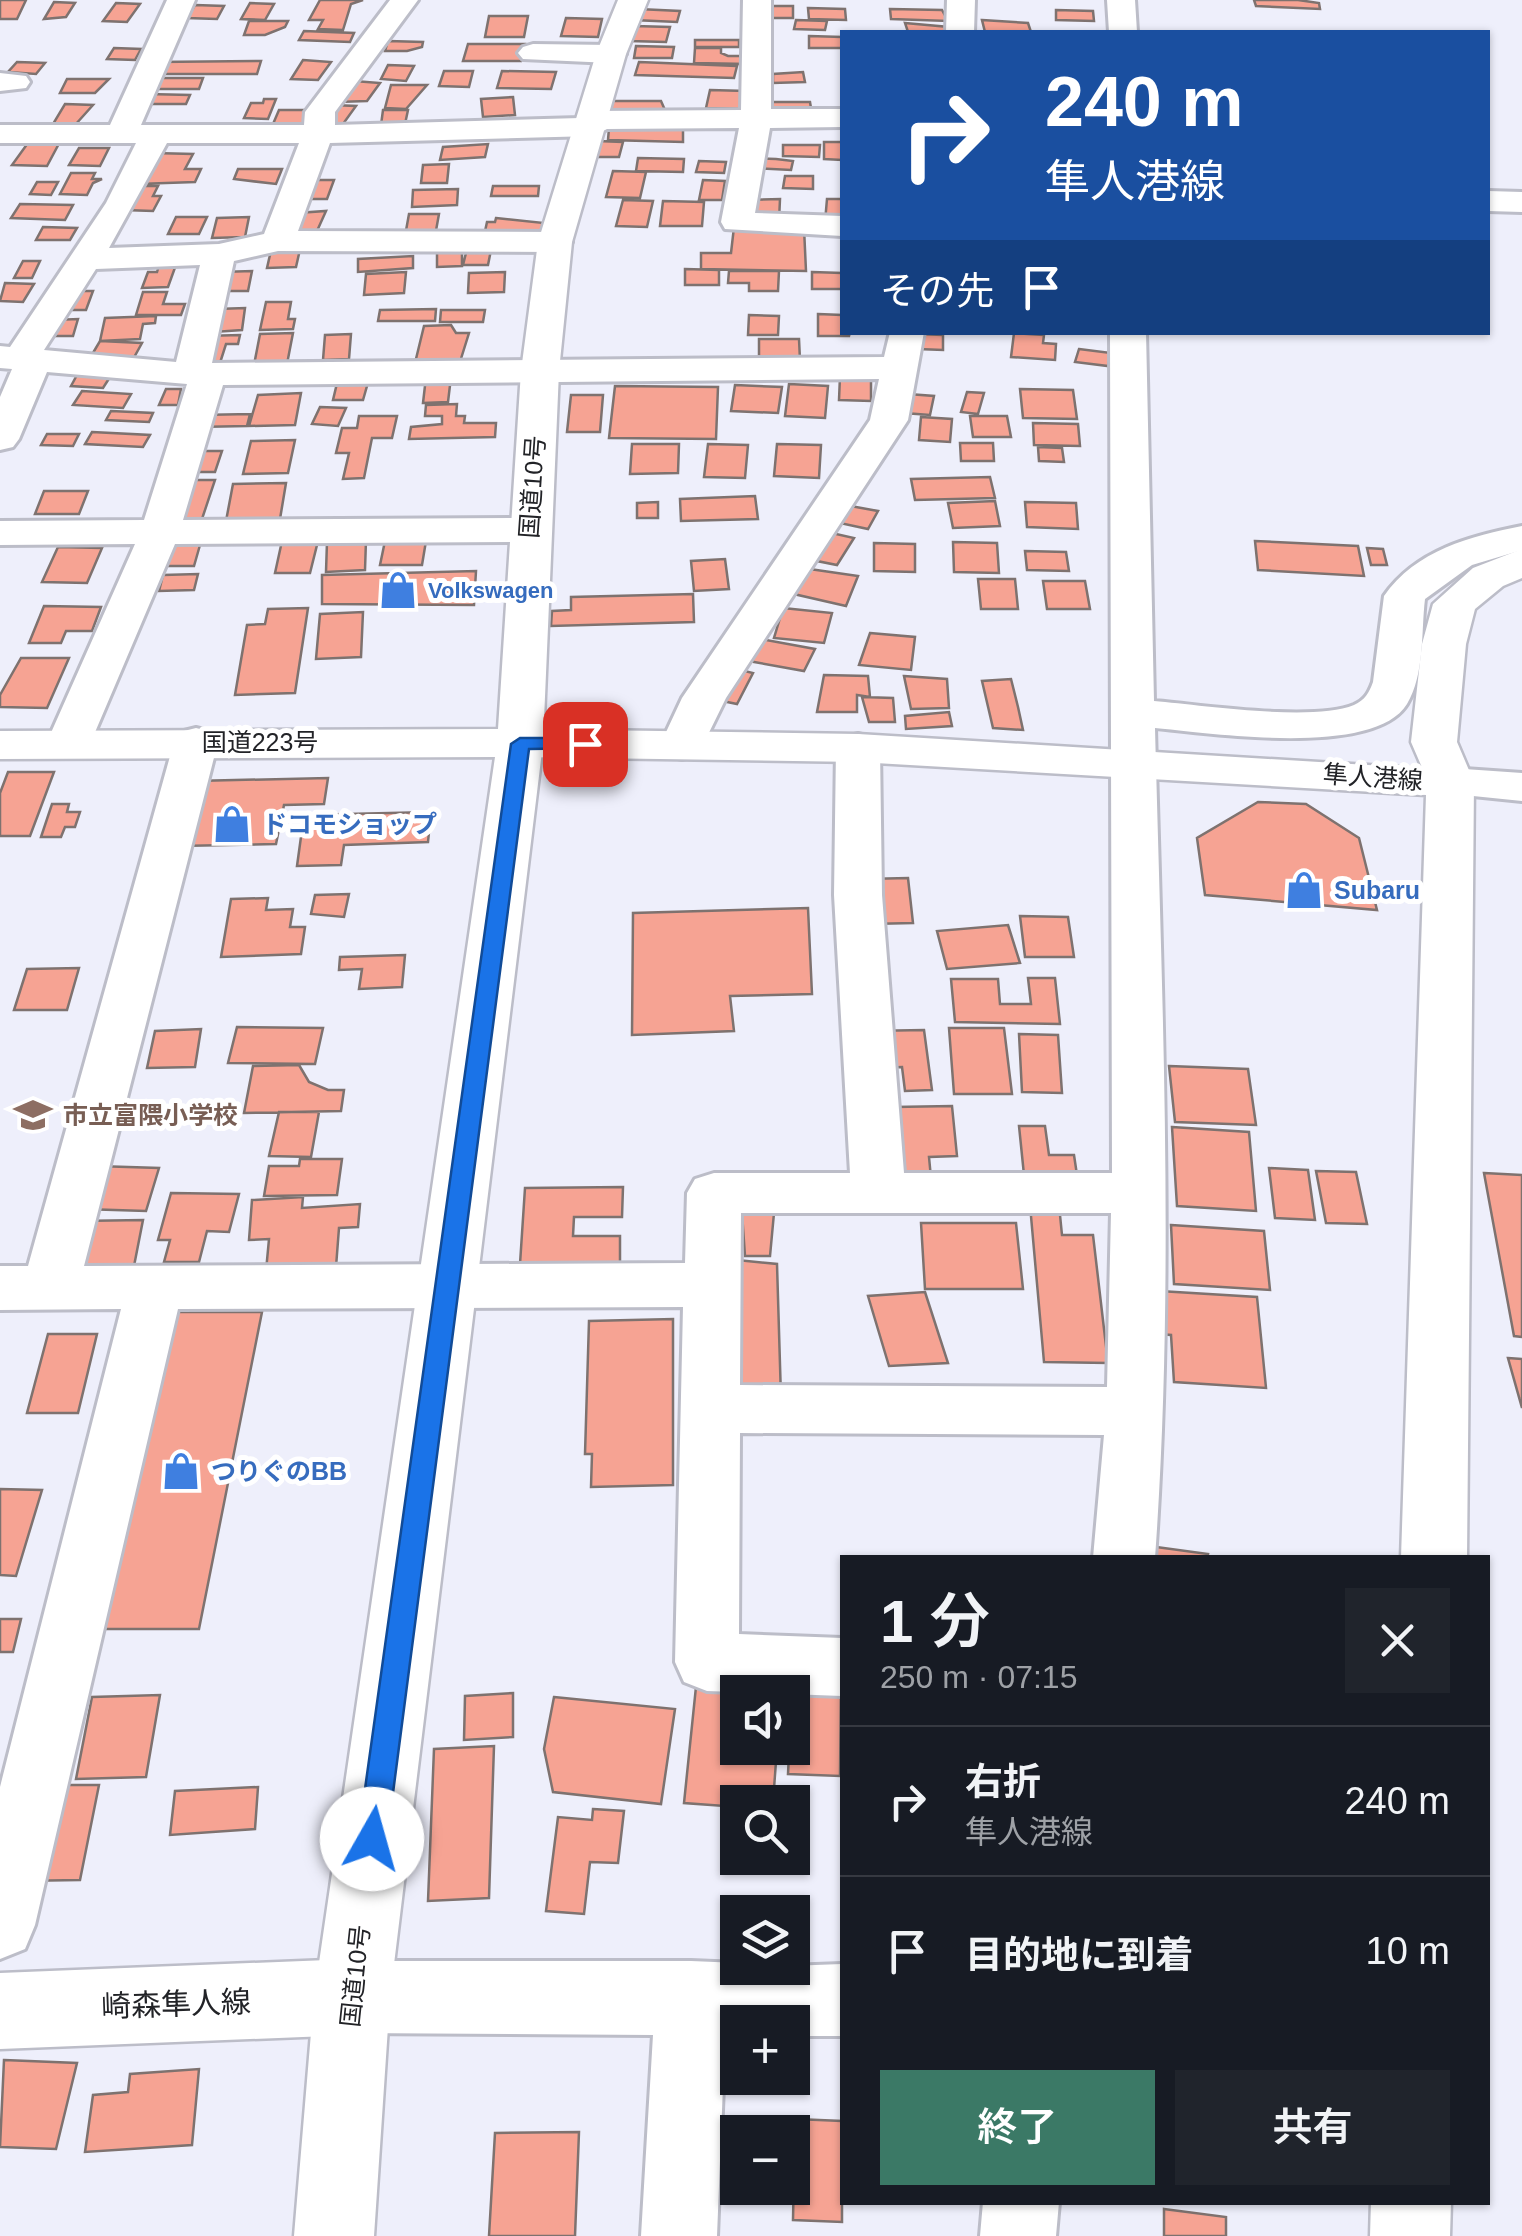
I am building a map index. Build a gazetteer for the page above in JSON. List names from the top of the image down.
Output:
{
  "streets": {
    "main road": [
      "国道10号",
      "国道223号",
      "隼人港線",
      "崎森隼人線"
    ]
  },
  "crossings": [
    ["国道10号", "国道223号"],
    ["国道10号", "隼人港線"],
    ["国道10号", "崎森隼人線"],
    ["国道223号", "隼人港線"]
  ],
  "places": {
    "shop": [
      "Volkswagen",
      "ドコモショップ",
      "Subaru",
      "つりぐのBB"
    ],
    "school or university": ["市立富隈小学校"]
  },
  "page": {
    "turn": ["240 m", "隼人港線"],
    "then": "その先",
    "heading": ["1 分", "250 m · 07:15"],
    "map_buttons": ["+", "−"],
    "list": [
      {
        "name": "右折",
        "note": "隼人港線",
        "value": "240 m"
      },
      {
        "name": "目的地に到着",
        "value": "10 m"
      }
    ],
    "buttons": ["終了", "共有"]
  }
}
